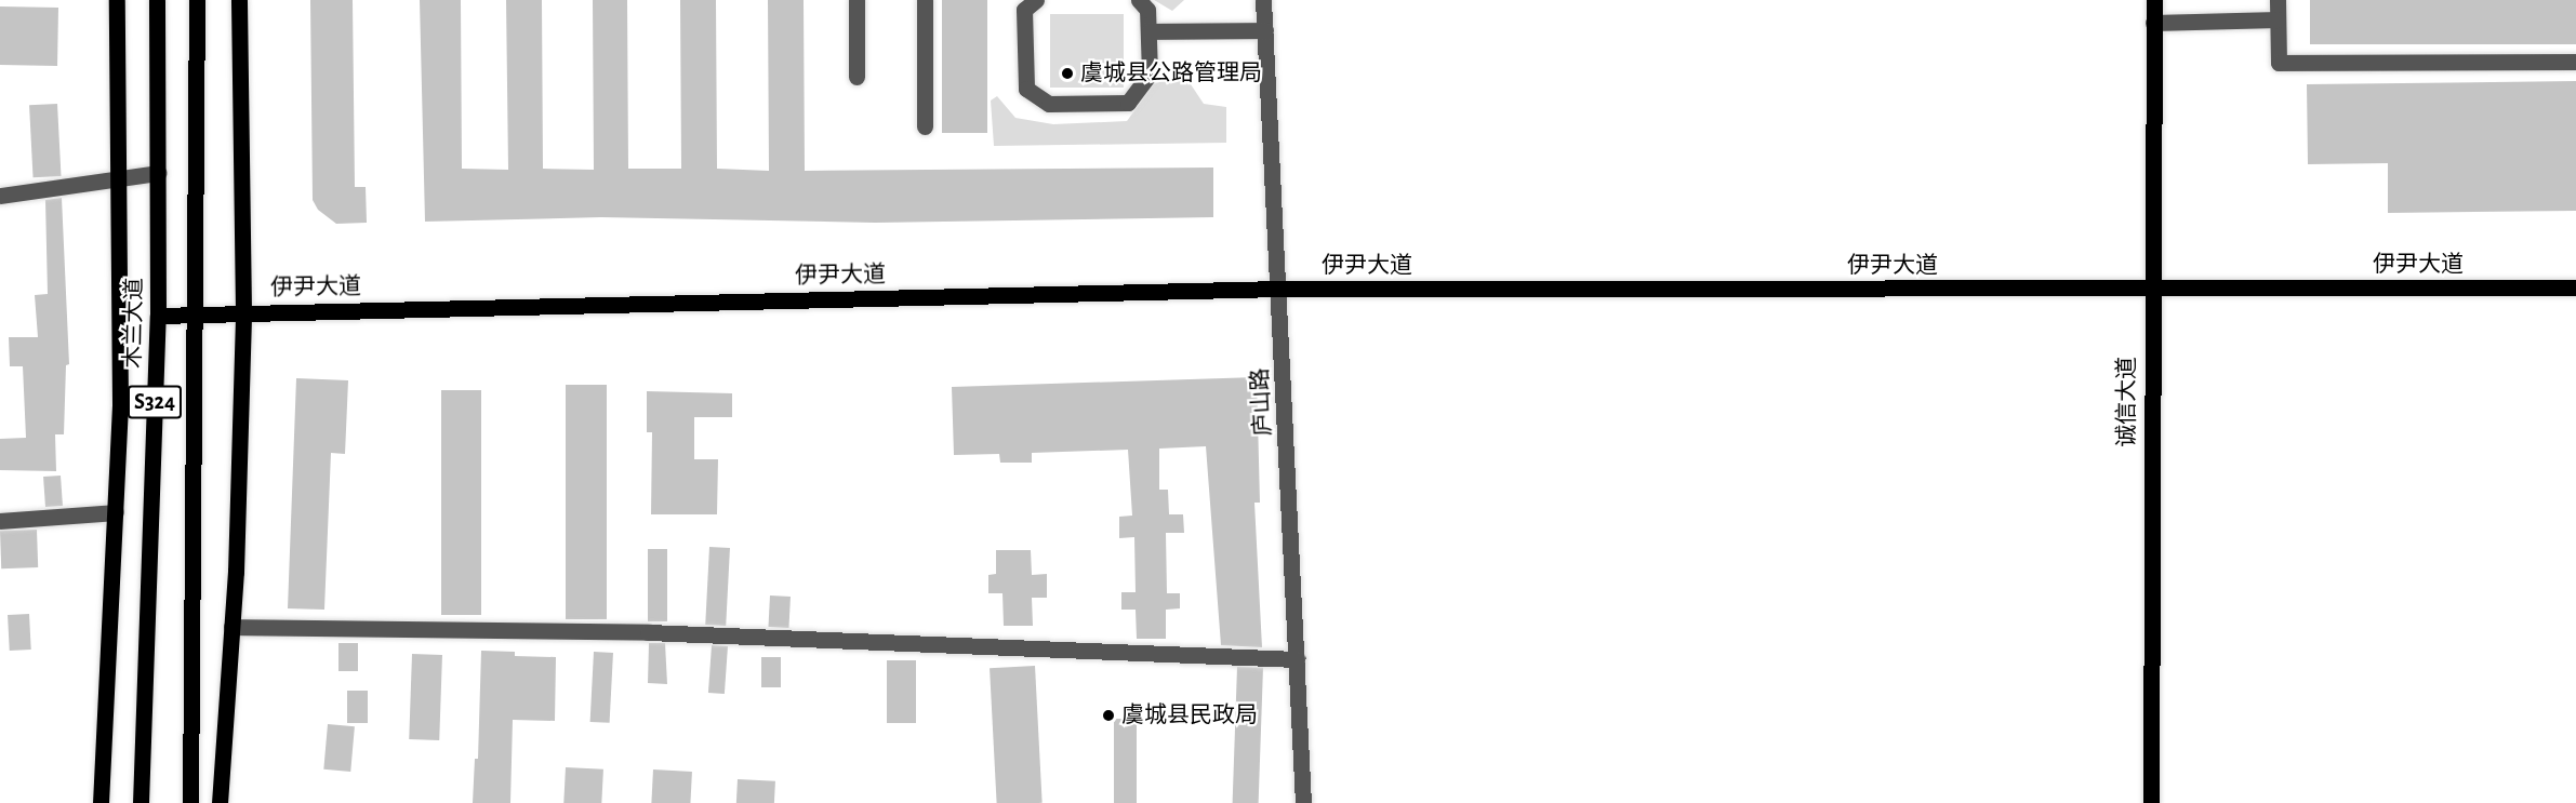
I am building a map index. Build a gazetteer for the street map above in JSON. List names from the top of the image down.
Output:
{
  "streets": {
    "main road": [
      "伊尹大道",
      "木兰大道",
      "S324",
      "诚信大道"
    ],
    "street": ["庐山路"]
  },
  "crossings": [
    ["伊尹大道", "木兰大道"],
    ["伊尹大道", "S324"],
    ["伊尹大道", "庐山路"],
    ["伊尹大道", "诚信大道"]
  ],
  "places": ["虞城县公路管理局", "虞城县民政局"]
}
